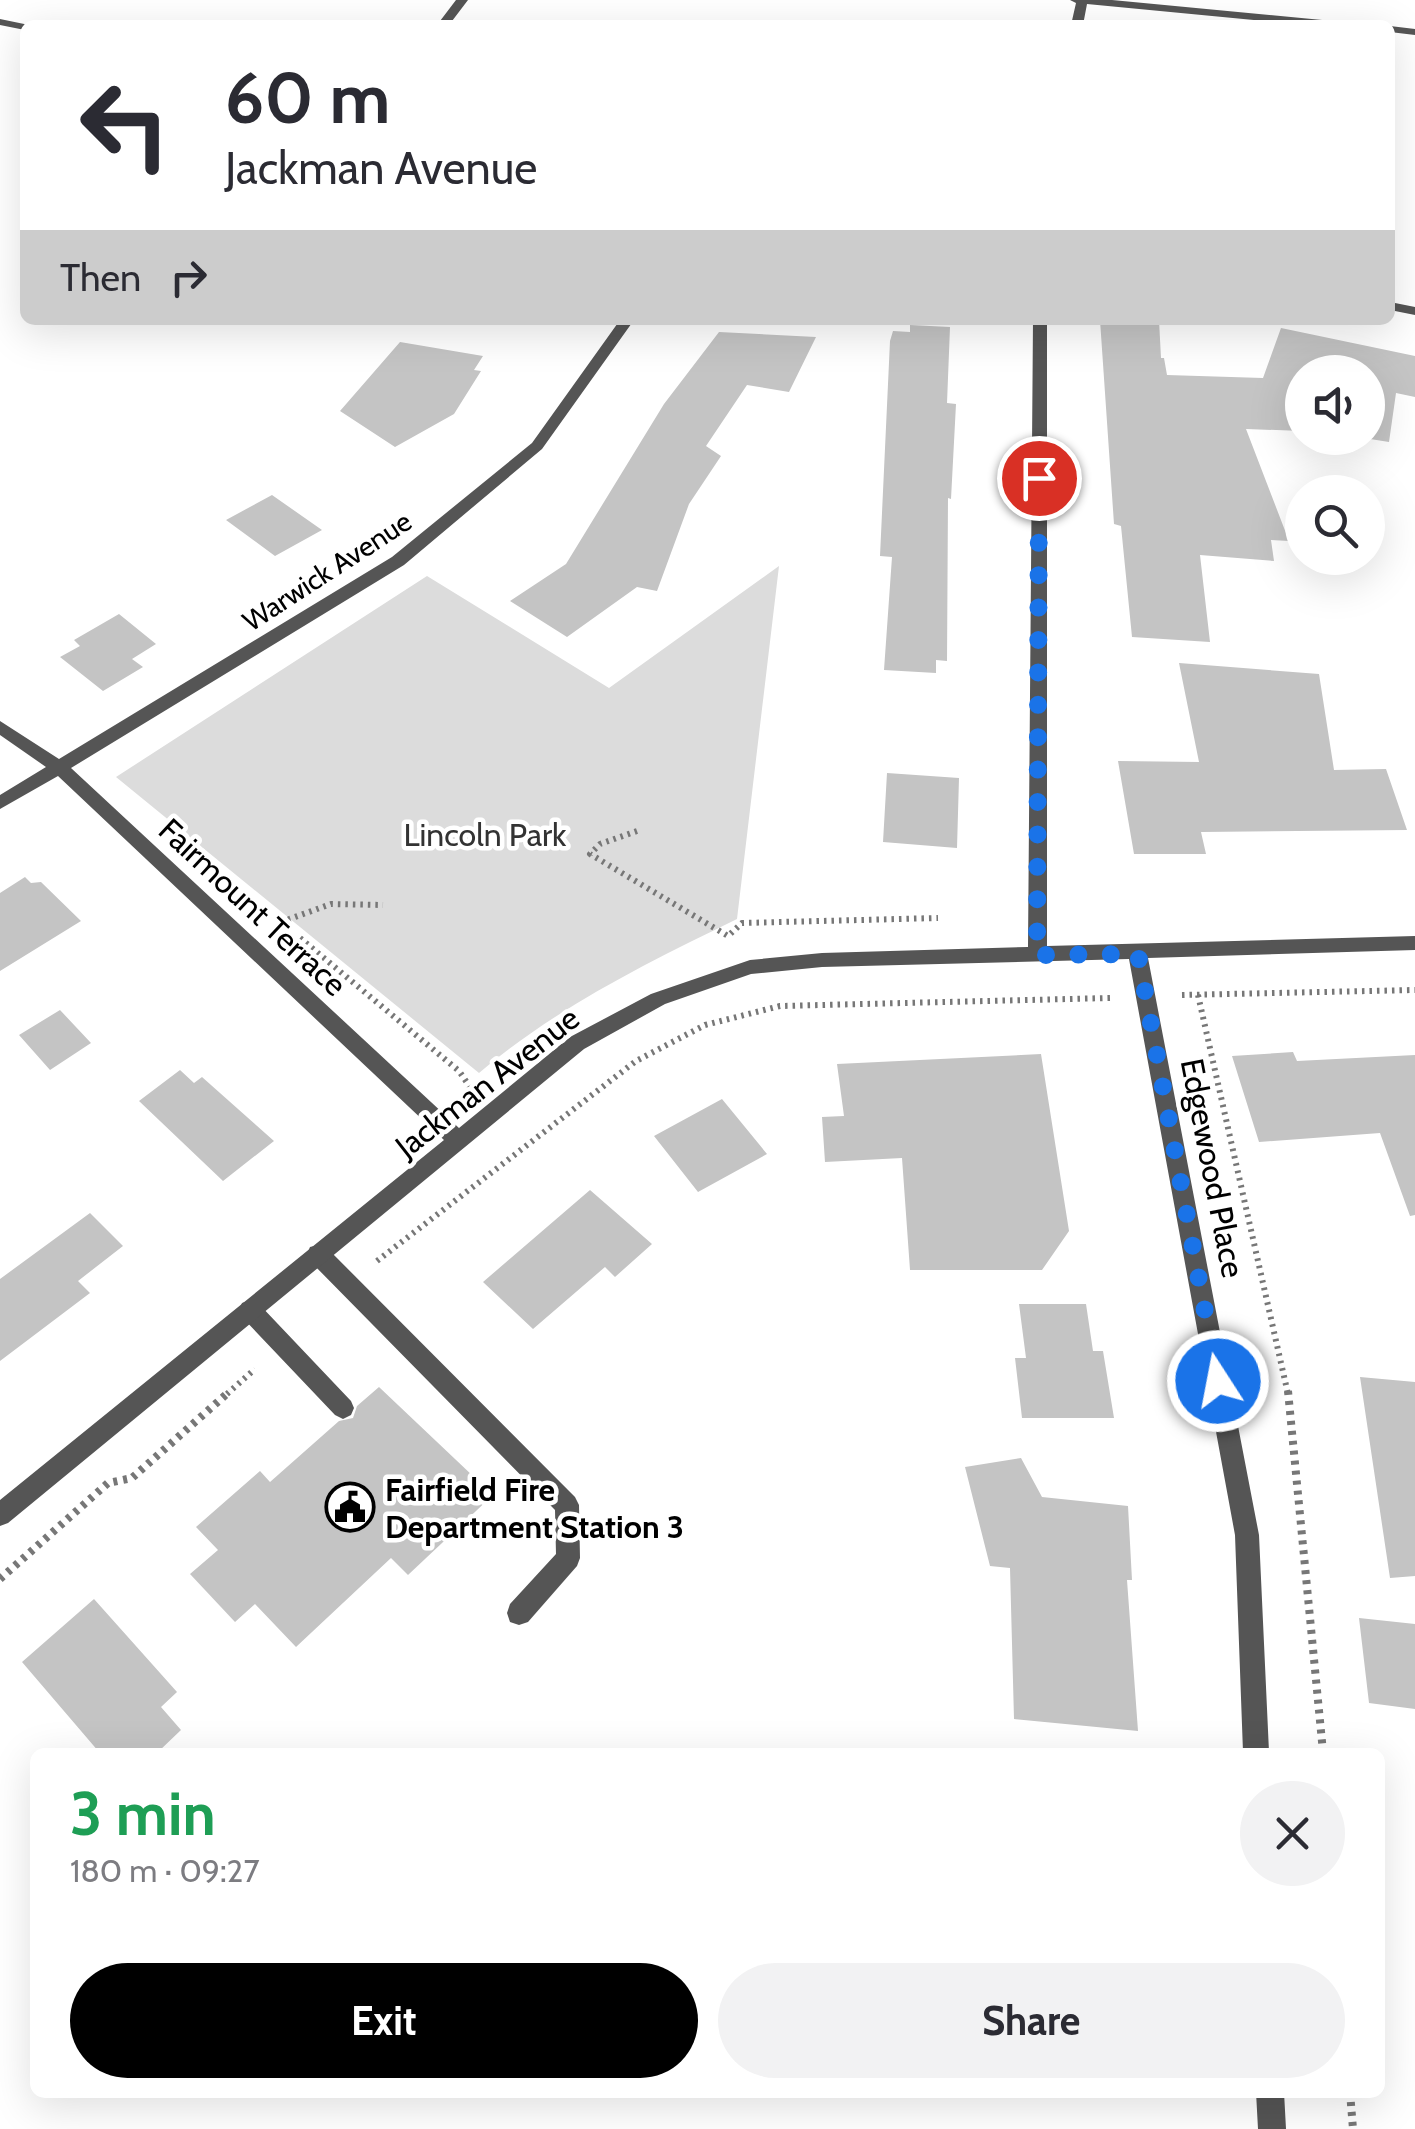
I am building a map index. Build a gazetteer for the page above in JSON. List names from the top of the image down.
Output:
{
  "streets": {
    "street": [
      "Warwick Avenue",
      "Fairmount Terrace",
      "Jackman Avenue",
      "Edgewood Place"
    ]
  },
  "crossings": [
    ["Warwick Avenue", "Fairmount Terrace"],
    ["Fairmount Terrace", "Jackman Avenue"],
    ["Jackman Avenue", "Edgewood Place"]
  ],
  "parks": ["Lincoln Park"],
  "places": {
    "public building": ["Fairfield Fire Department Station 3"]
  },
  "page": {
    "turn": ["60 m", "Jackman Avenue"],
    "then": "Then",
    "heading": ["3 min", "180 m · 09:27"],
    "buttons": ["Exit", "Share"]
  }
}
